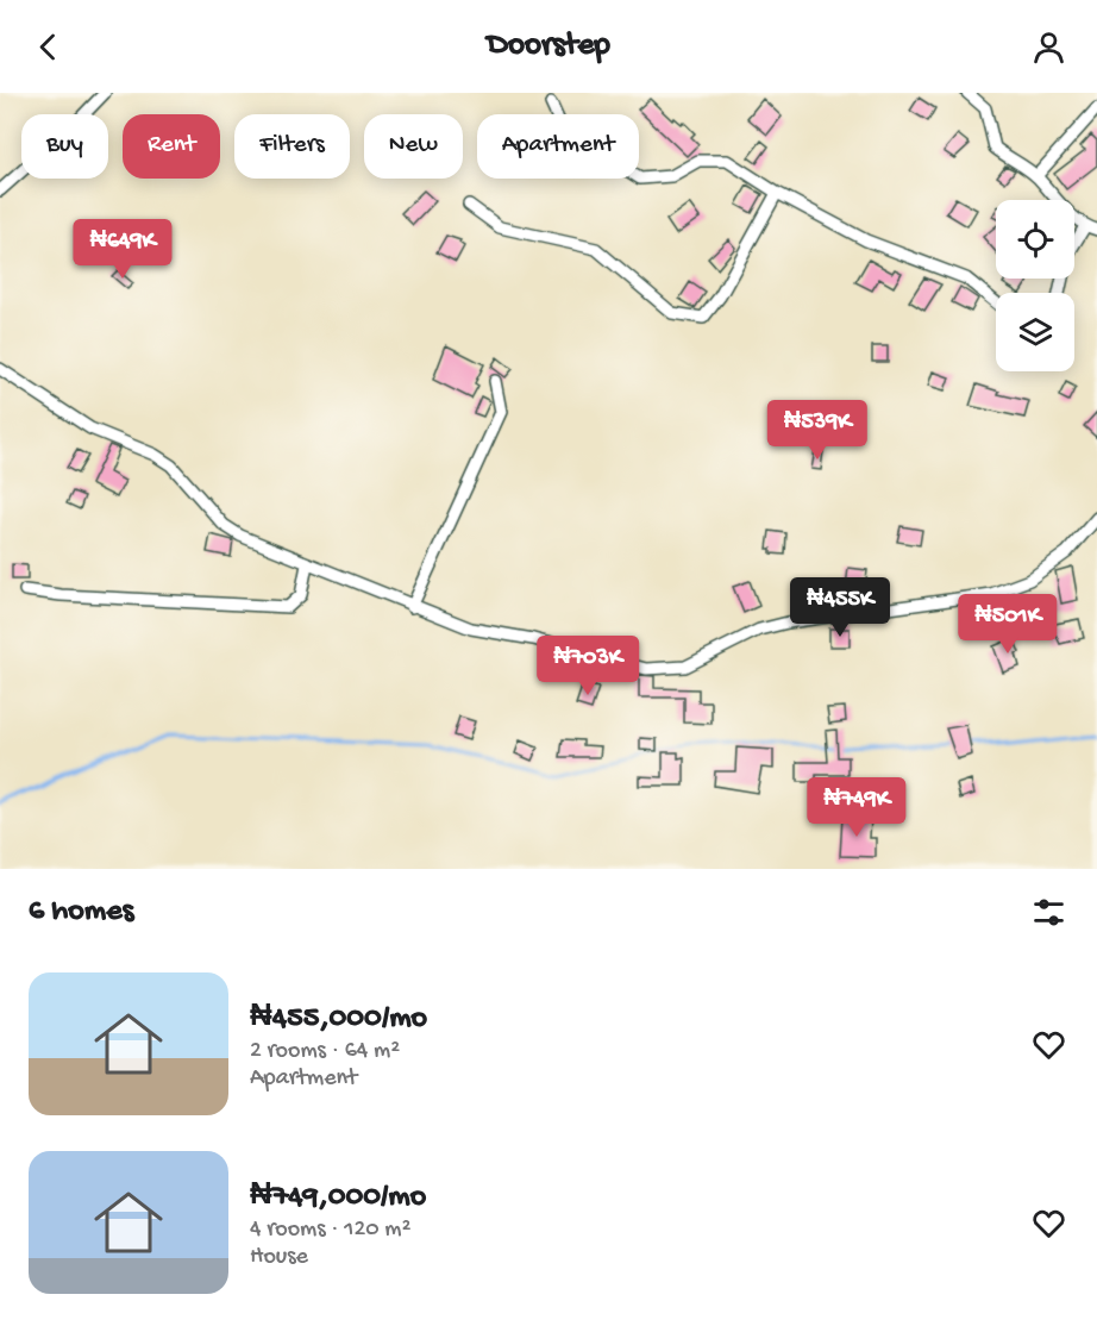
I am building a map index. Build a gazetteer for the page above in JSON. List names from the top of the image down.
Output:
{
  "page": {
    "header": "Doorstep",
    "chip": [
      "Buy",
      "Rent",
      "Filters",
      "New",
      "Apartment"
    ],
    "price": [
      "₦649K",
      "₦539K",
      "₦455K",
      "₦501K",
      "₦703K",
      "₦749K"
    ],
    "heading": "6 homes",
    "list": [
      {
        "name": "₦455,000/mo",
        "note": "2 rooms · 64 m² · Apartment"
      },
      {
        "name": "₦749,000/mo",
        "note": "4 rooms · 120 m² · House"
      }
    ]
  }
}
